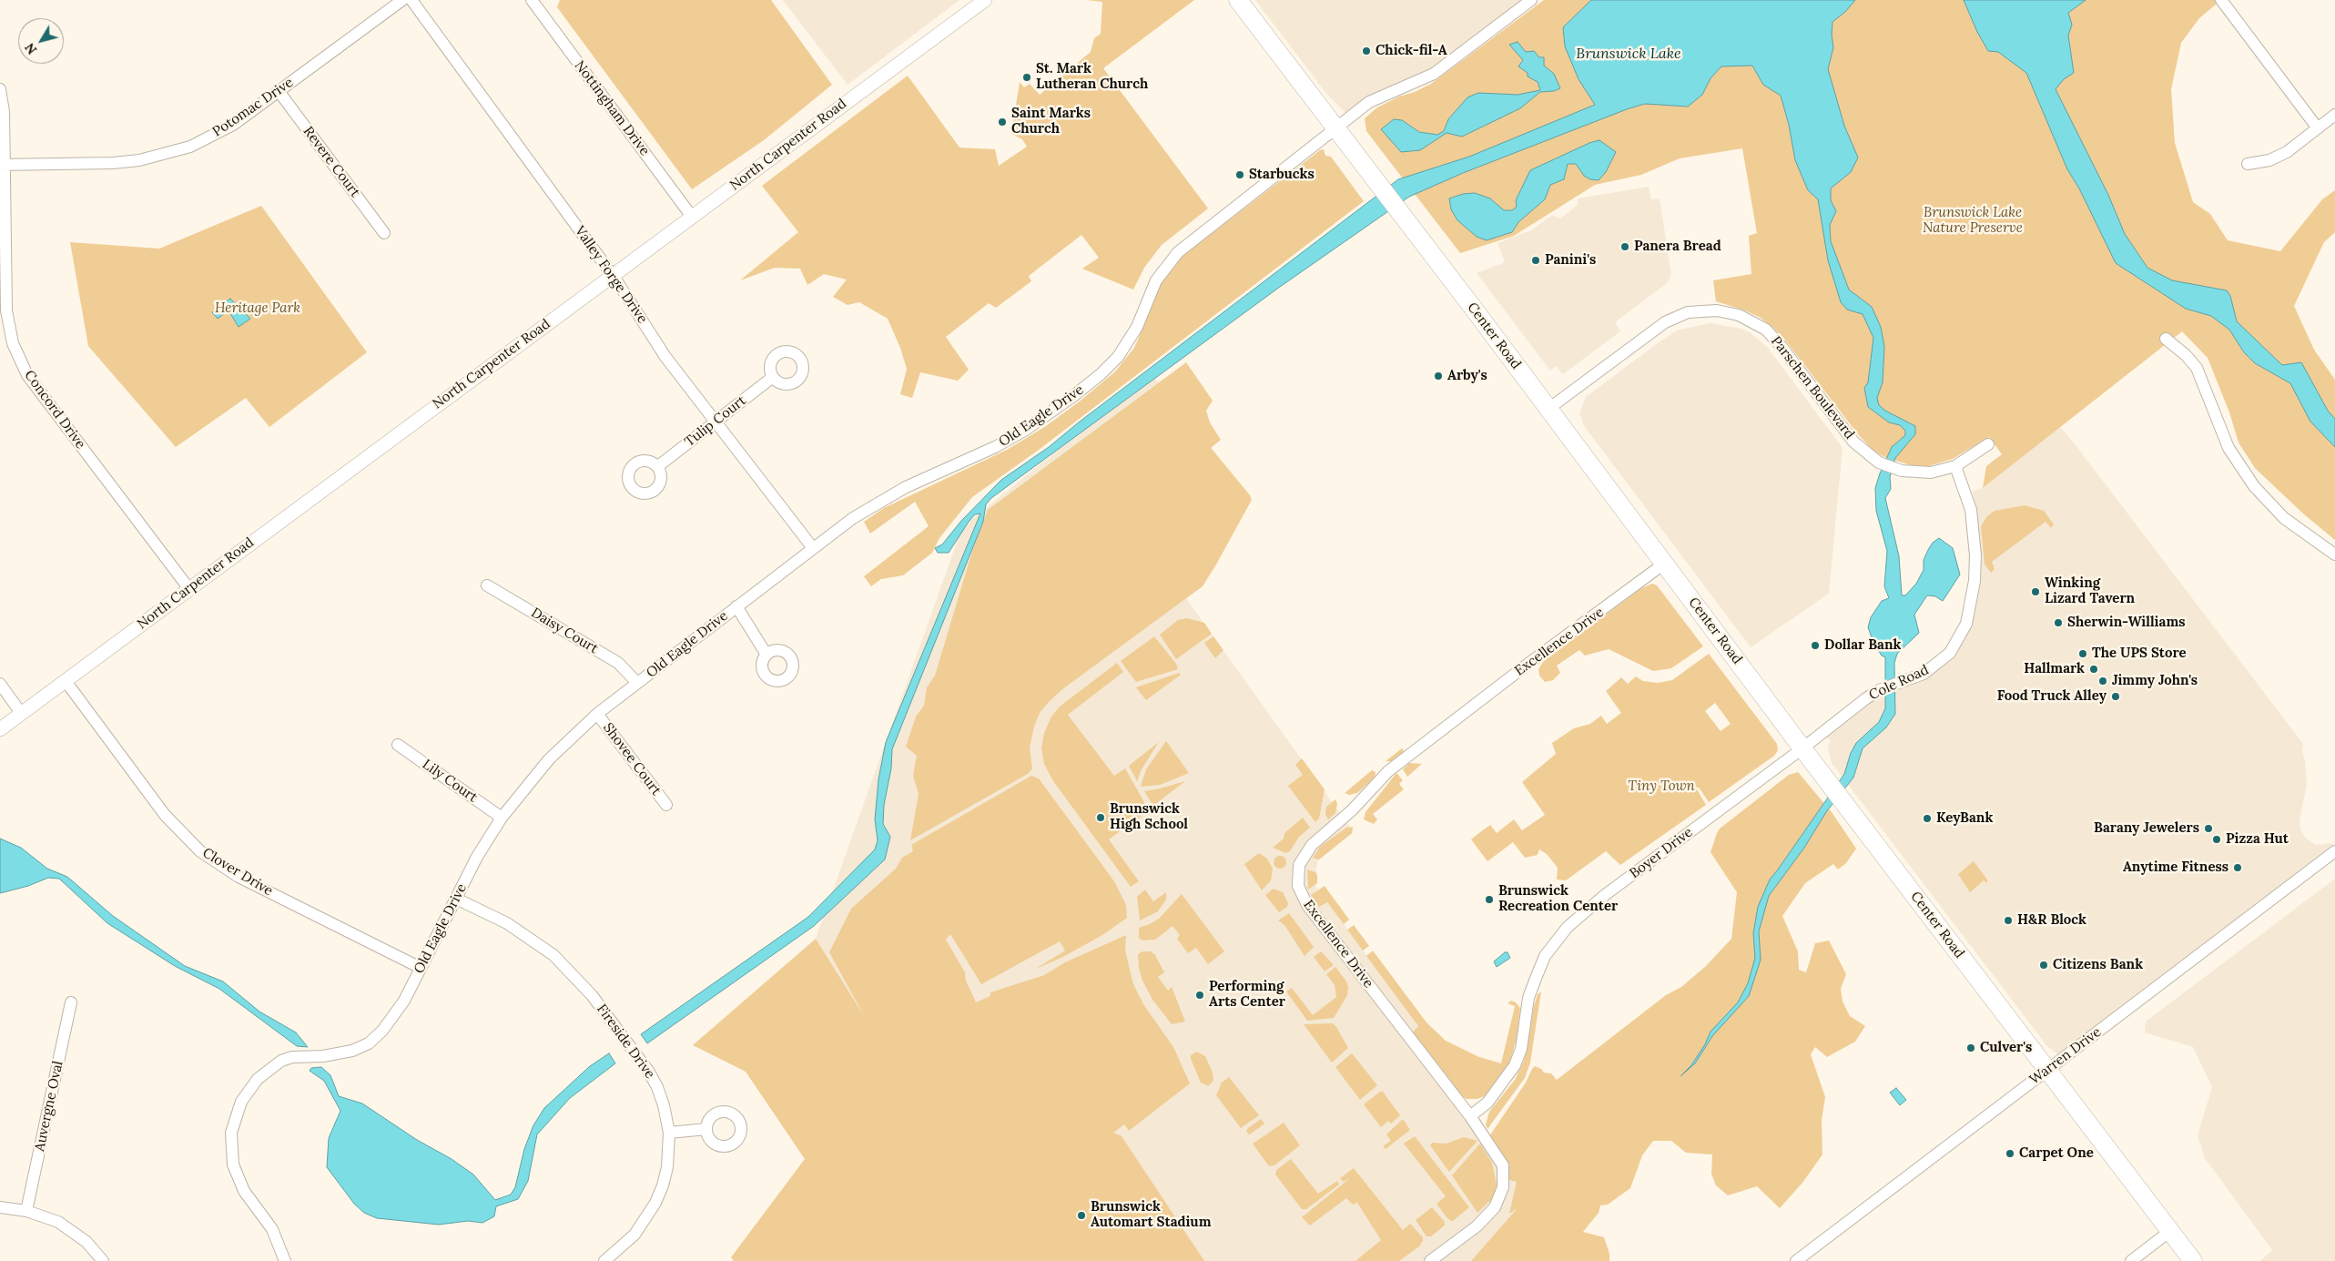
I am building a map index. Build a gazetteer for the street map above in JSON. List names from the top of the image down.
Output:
{
  "streets": {
    "main road": ["Center Road"],
    "street": [
      "Potomac Drive",
      "Nottingham Drive",
      "North Carpenter Road",
      "Revere Court",
      "Valley Forge Drive",
      "Parschen Boulevard",
      "Concord Drive",
      "Old Eagle Drive",
      "Tulip Court",
      "Daisy Court",
      "Excellence Drive",
      "Cole Road",
      "Shovee Court",
      "Lily Court",
      "Boyer Drive",
      "Clover Drive",
      "Fireside Drive",
      "Warren Drive",
      "Auvergne Oval"
    ]
  },
  "crossings": [
    ["Potomac Drive", "Revere Court"],
    ["Potomac Drive", "Concord Drive"],
    ["Nottingham Drive", "North Carpenter Road"],
    ["North Carpenter Road", "Valley Forge Drive"],
    ["North Carpenter Road", "Concord Drive"],
    ["North Carpenter Road", "Clover Drive"],
    ["Valley Forge Drive", "Old Eagle Drive"],
    ["Valley Forge Drive", "Tulip Court"],
    ["Center Road", "Parschen Boulevard"],
    ["Center Road", "Old Eagle Drive"],
    ["Center Road", "Excellence Drive"],
    ["Center Road", "Cole Road"],
    ["Center Road", "Boyer Drive"],
    ["Center Road", "Warren Drive"],
    ["Parschen Boulevard", "Cole Road"],
    ["Old Eagle Drive", "Daisy Court"],
    ["Old Eagle Drive", "Shovee Court"],
    ["Old Eagle Drive", "Lily Court"],
    ["Old Eagle Drive", "Clover Drive"],
    ["Old Eagle Drive", "Fireside Drive"],
    ["Excellence Drive", "Boyer Drive"],
    ["Cole Road", "Boyer Drive"]
  ],
  "water": ["Brunswick Lake"],
  "parks": ["Brunswick Lake Nature Preserve", "Heritage Park", "Tiny Town"],
  "places": [
    "Chick-fil-A",
    "St. Mark Lutheran Church",
    "Saint Marks Church",
    "Starbucks",
    "Panera Bread",
    "Panini's",
    "Arby's",
    "Winking Lizard Tavern",
    "Sherwin-Williams",
    "Dollar Bank",
    "The UPS Store",
    "Hallmark",
    "Jimmy John's",
    "Food Truck Alley",
    "Brunswick High School",
    "KeyBank",
    "Barany Jewelers",
    "Pizza Hut",
    "Anytime Fitness",
    "Brunswick Recreation Center",
    "H&R Block",
    "Citizens Bank",
    "Performing Arts Center",
    "Culver's",
    "Carpet One",
    "Brunswick Automart Stadium"
  ],
  "north": "bottom left"
}
